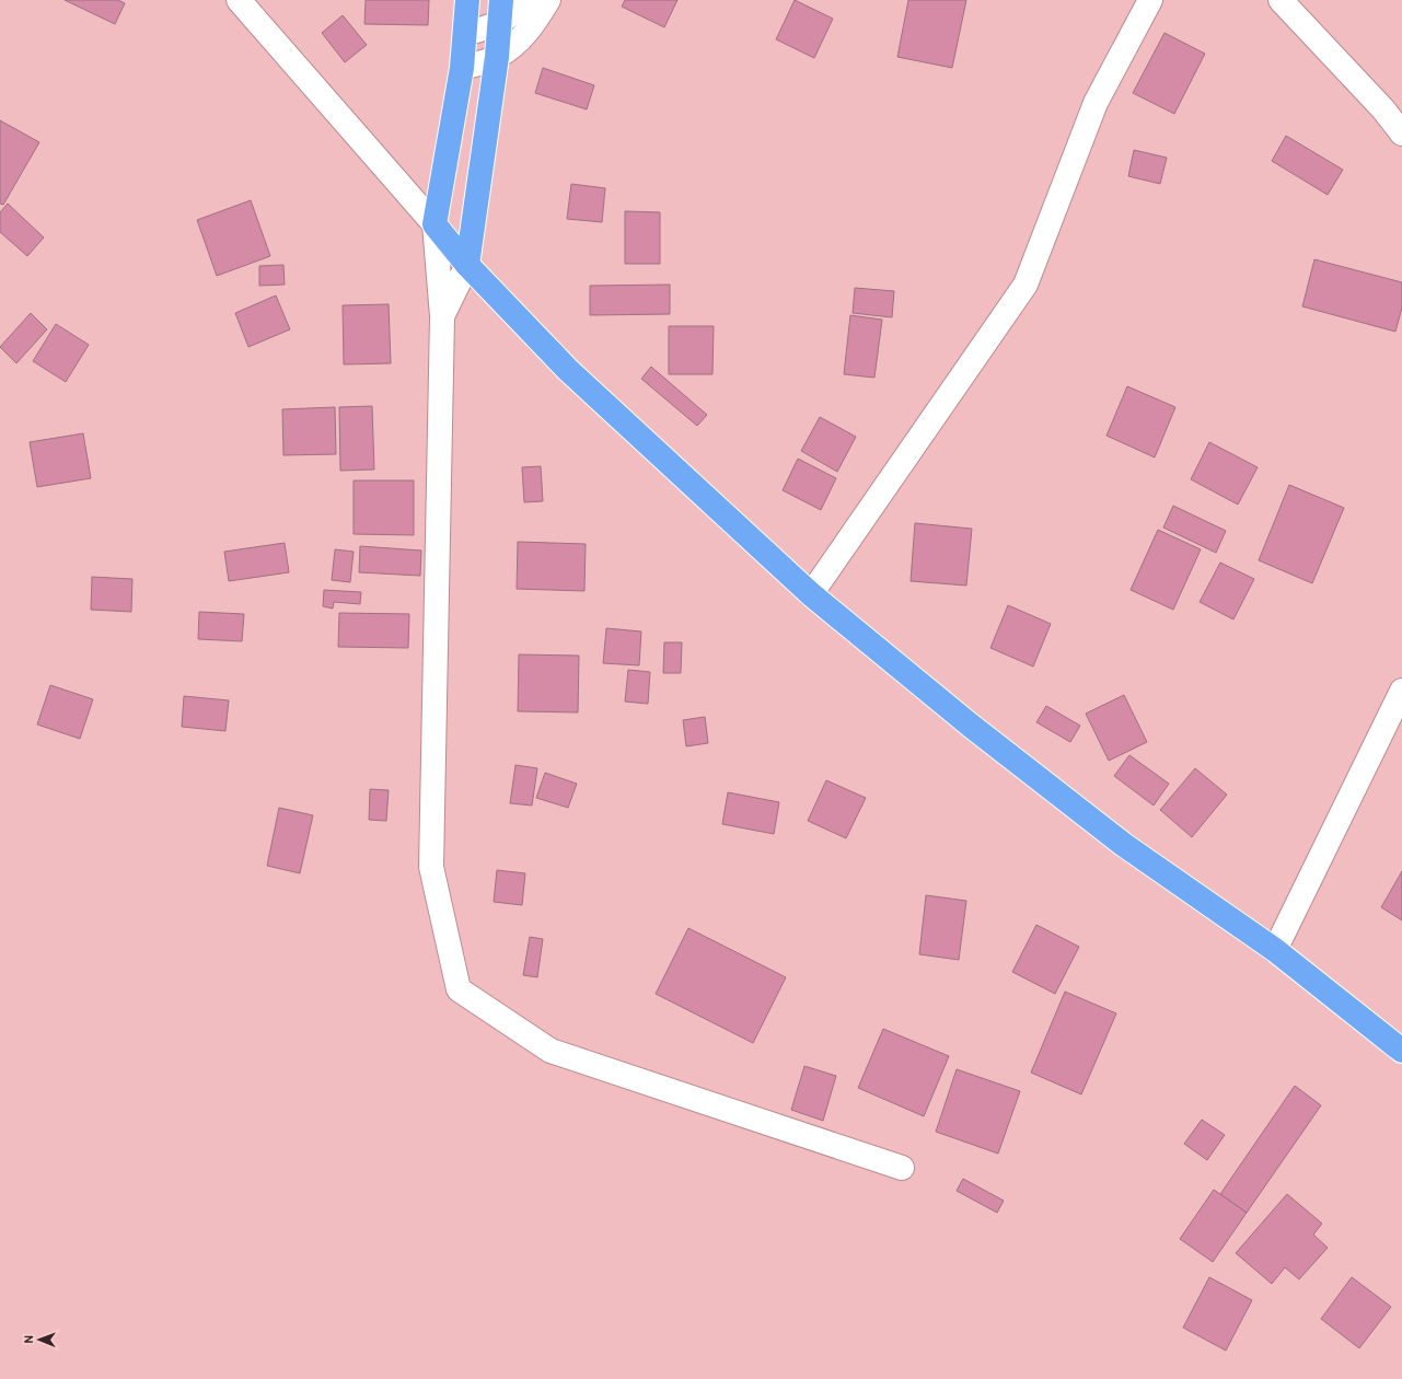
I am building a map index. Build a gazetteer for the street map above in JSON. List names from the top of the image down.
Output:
{
  "north": "left"
}
